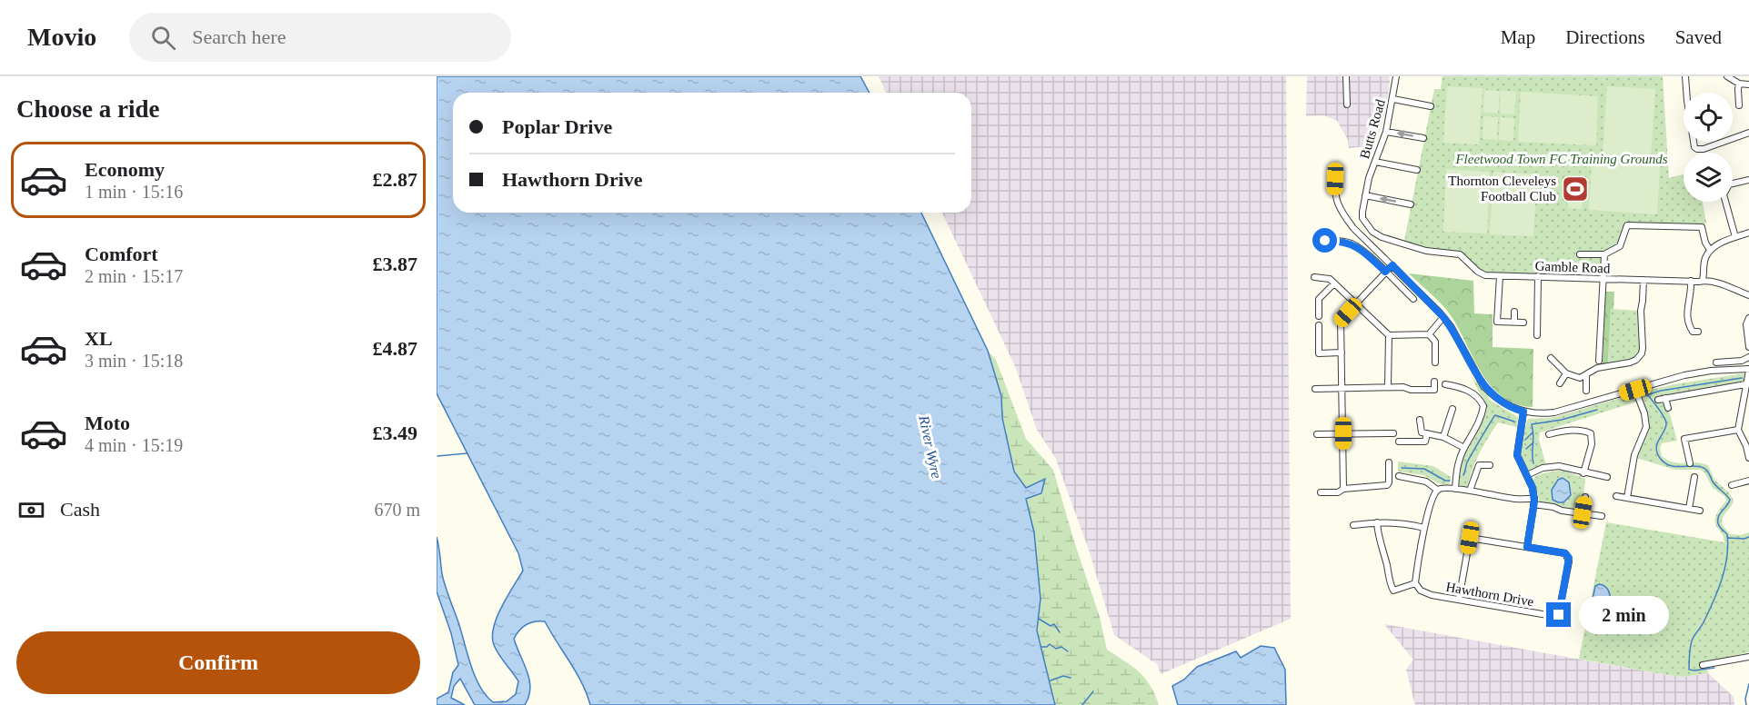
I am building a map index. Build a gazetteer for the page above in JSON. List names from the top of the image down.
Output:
{
  "streets": {
    "street": ["Butts Road", "Gamble Road", "Hawthorn Drive"]
  },
  "crossings": [
    ["Butts Road", "Gamble Road"]
  ],
  "water": ["River Wyre"],
  "parks": ["Fleetwood Town FC Training Grounds"],
  "places": {
    "sports": ["Thornton Cleveleys Football Club"]
  },
  "page": {
    "header": "Movio",
    "search": "Search here",
    "nav": ["Map", "Directions", "Saved"],
    "heading": "Choose a ride",
    "banner": ["Poplar Drive", "Hawthorn Drive"],
    "list": [
      {
        "name": "Economy",
        "note": "1 min · 15:16",
        "value": "£2.87"
      },
      {
        "name": "Comfort",
        "note": "2 min · 15:17",
        "value": "£3.87"
      },
      {
        "name": "XL",
        "note": "3 min · 15:18",
        "value": "£4.87"
      },
      {
        "name": "Moto",
        "note": "4 min · 15:19",
        "value": "£3.49"
      }
    ],
    "pay": ["Cash", "670 m"],
    "bubble": "2 min",
    "buttons": "Confirm"
  }
}
